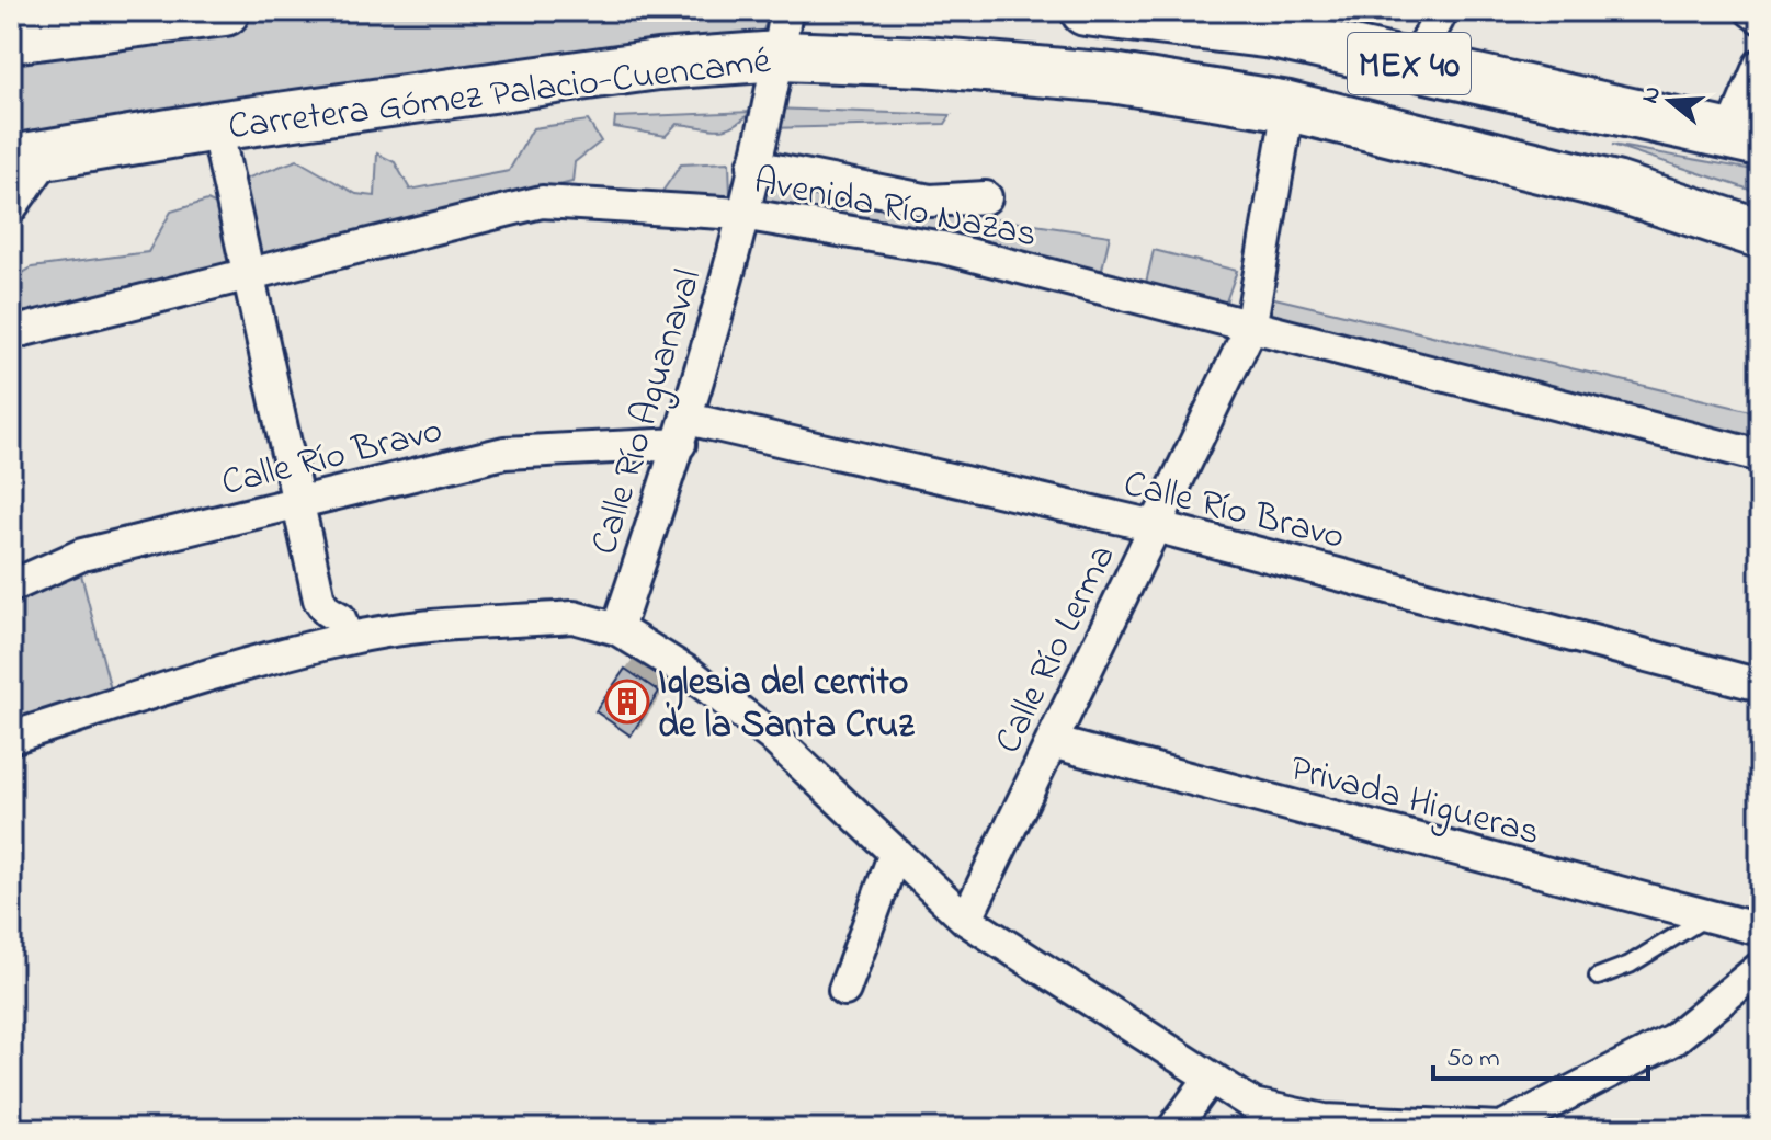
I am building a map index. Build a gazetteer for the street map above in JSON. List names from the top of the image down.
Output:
{
  "streets": {
    "highway": ["MEX 40", "Carretera Gómez Palacio-Cuencamé"],
    "street": [
      "Avenida Río Nazas",
      "Calle Río Aguanaval",
      "Calle Río Bravo",
      "Calle Río Lerma",
      "Privada Higueras"
    ]
  },
  "crossings": [
    ["Carretera Gómez Palacio-Cuencamé", "Calle Río Aguanaval"],
    ["Carretera Gómez Palacio-Cuencamé", "Calle Río Lerma"],
    ["Avenida Río Nazas", "Calle Río Aguanaval"],
    ["Avenida Río Nazas", "Calle Río Lerma"],
    ["Calle Río Aguanaval", "Calle Río Bravo"],
    ["Calle Río Bravo", "Calle Río Lerma"],
    ["Calle Río Lerma", "Privada Higueras"]
  ],
  "places": {
    "building": ["Iglesia del cerrito de la Santa Cruz"]
  },
  "scale_bar": "50 m",
  "north": "left"
}
